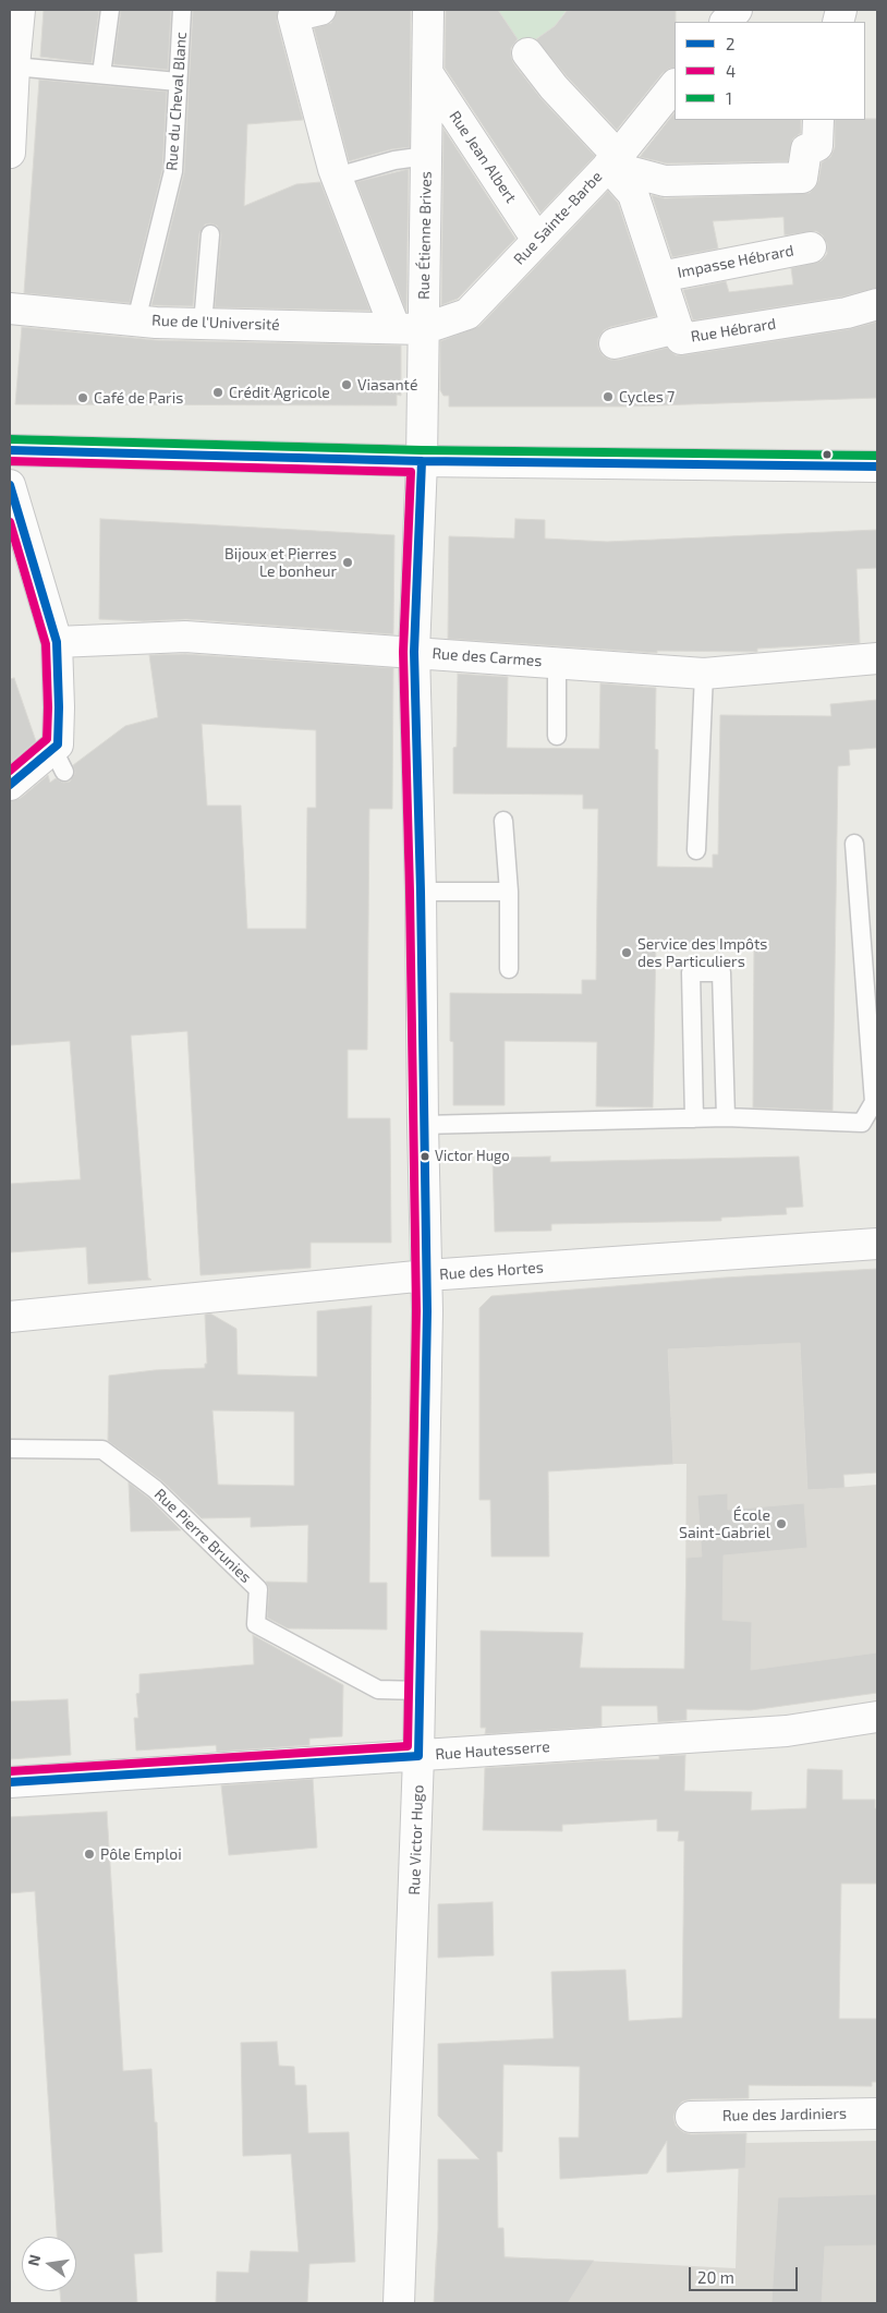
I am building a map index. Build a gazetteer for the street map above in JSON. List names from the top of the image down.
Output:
{
  "streets": {
    "street": [
      "Rue Jean Albert",
      "Rue Sainte-Barbe",
      "Rue Étienne Brives",
      "Impasse Hébrard",
      "Rue de l'Université",
      "Rue Hébrard",
      "Rue des Carmes",
      "Rue des Hortes",
      "Rue Hautesserre",
      "Rue Victor Hugo",
      "Rue des Jardiniers"
    ],
    "lane": ["Rue du Cheval Blanc", "Rue Pierre Brunies"]
  },
  "crossings": [
    ["Rue du Cheval Blanc", "Rue de l'Université"],
    ["Rue Jean Albert", "Rue Sainte-Barbe"],
    ["Rue Jean Albert", "Rue Étienne Brives"],
    ["Rue Sainte-Barbe", "Rue Étienne Brives"],
    ["Rue Sainte-Barbe", "Rue de l'Université"],
    ["Rue Sainte-Barbe", "Rue Hébrard"],
    ["Rue Étienne Brives", "Rue de l'Université"],
    ["Rue Étienne Brives", "Rue Victor Hugo"],
    ["Impasse Hébrard", "Rue Hébrard"],
    ["Rue des Carmes", "Rue Victor Hugo"],
    ["Rue des Hortes", "Rue Victor Hugo"],
    ["Rue Pierre Brunies", "Rue Victor Hugo"],
    ["Rue Hautesserre", "Rue Victor Hugo"]
  ],
  "places": [
    "Viasanté",
    "Crédit Agricole",
    "Cycles 7",
    "Café de Paris",
    "Bijoux et Pierres Le bonheur",
    "Service des Impôts des Particuliers",
    "Victor Hugo",
    "École Saint-Gabriel",
    "Pôle Emploi"
  ],
  "lines": ["transit line 1", "transit line 2", "transit line 4"],
  "legend": ["2", "4", "1"],
  "scale_bar": "20 m",
  "north": "left"
}
